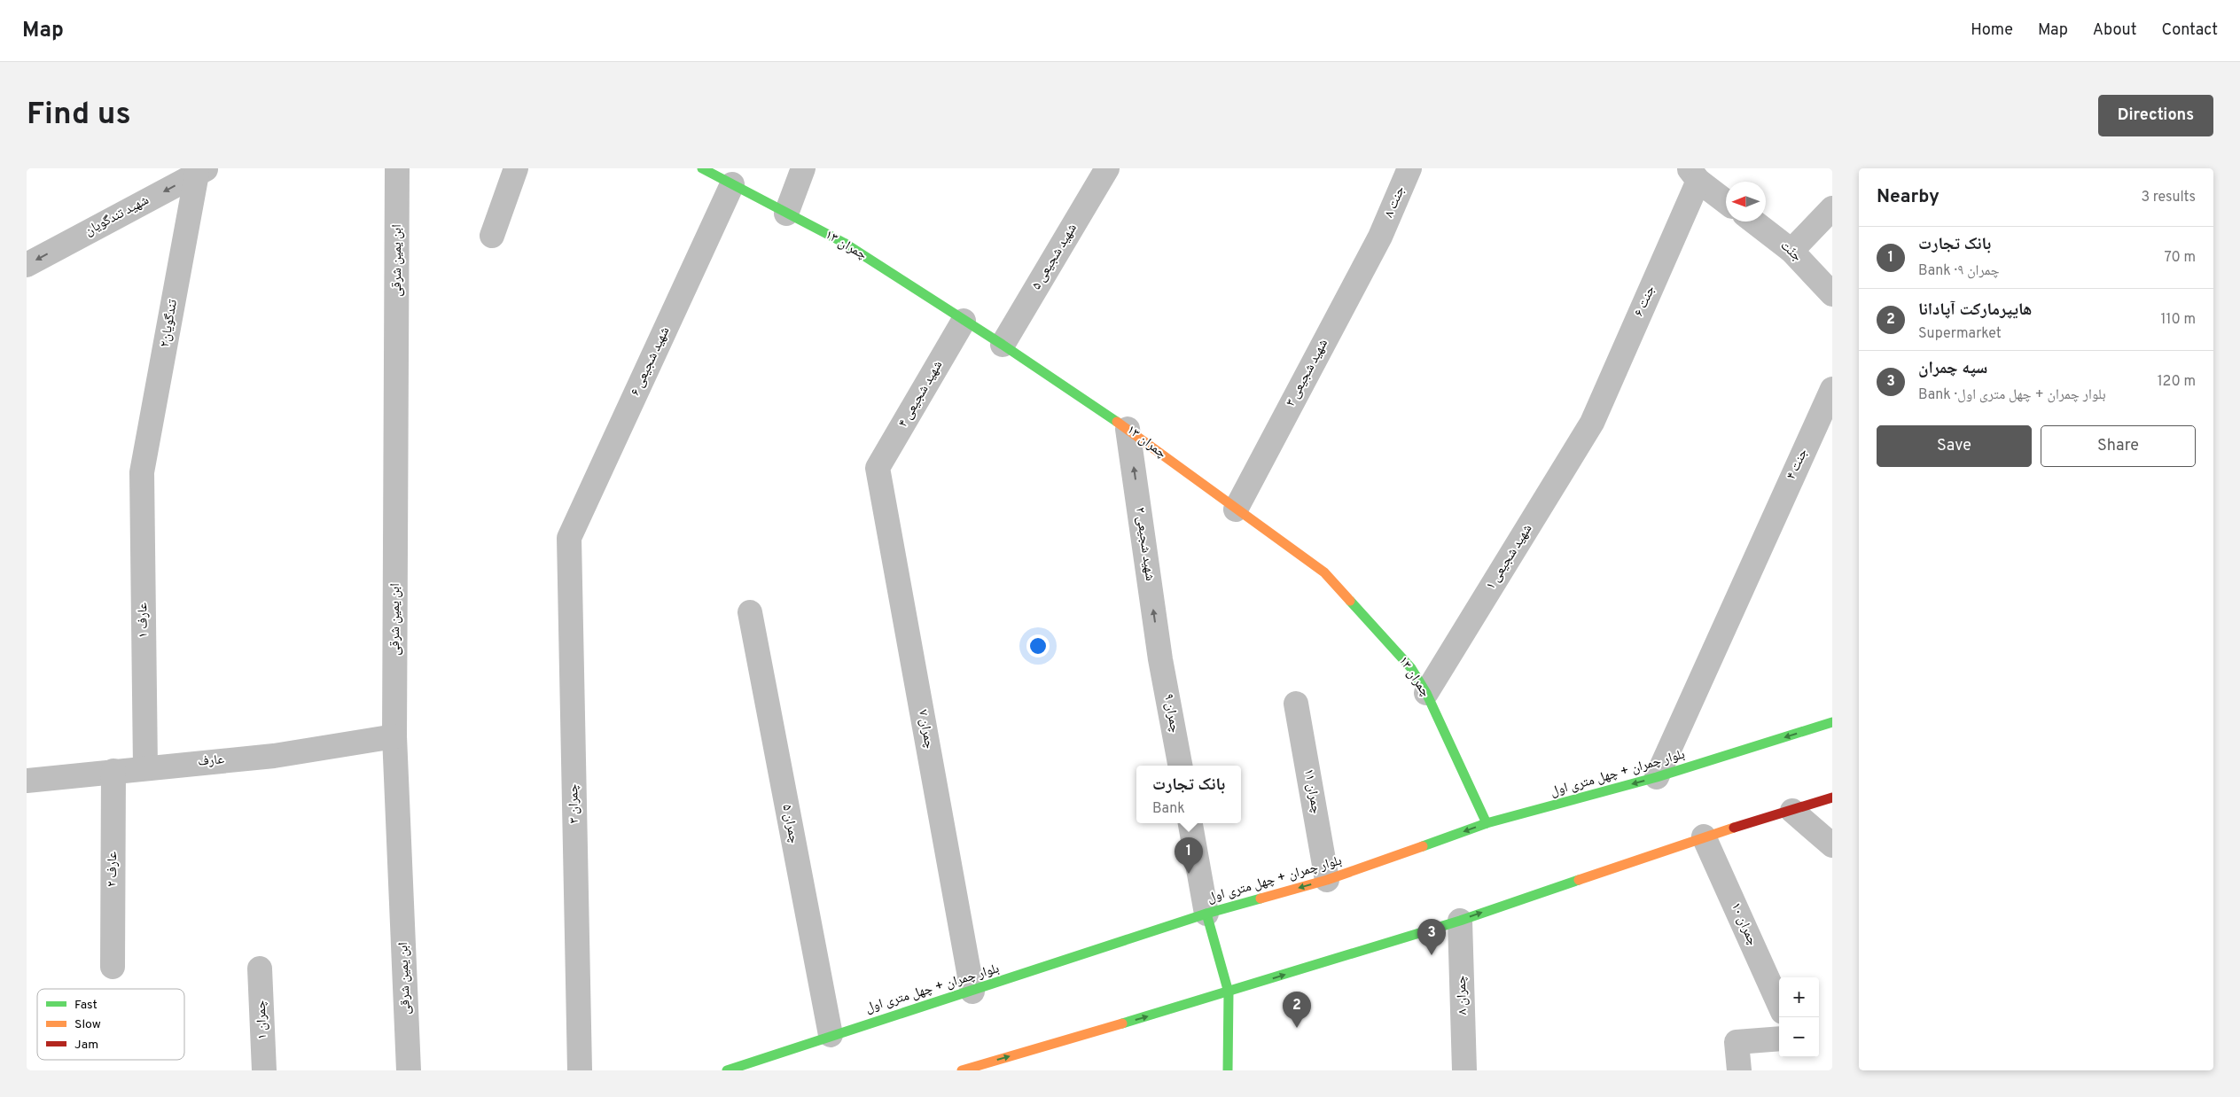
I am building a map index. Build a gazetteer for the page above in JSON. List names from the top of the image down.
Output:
{
  "streets": {
    "main road": ["چمران ۱۳", "بلوار چمران + چهل متری اول"],
    "street": [
      "جنت ۸",
      "شهید تندگویان",
      "جنّت",
      "شهید شجیعی ۵",
      "ابن یمین شرقی",
      "جنت ۶",
      "تندگویان۲",
      "شهید شجیعی ۶",
      "شهید شجیعی ۳",
      "شهید شجیعی ۴",
      "جنت ۴",
      "شهید شجیعی ۲",
      "شهید شجیعی ۱",
      "عارف ۱",
      "چمران ۹",
      "چمران ۷",
      "عارف",
      "چمران ۱۱",
      "چمران ۳",
      "چمران ۵",
      "عارف ۲",
      "چمران ۱۰",
      "چمران ۸",
      "چمران ۱"
    ]
  },
  "crossings": [
    ["جنت ۸", "شهید شجیعی ۳"],
    ["شهید تندگویان", "تندگویان۲"],
    ["چمران ۱۳", "شهید شجیعی ۵"],
    ["چمران ۱۳", "شهید شجیعی ۶"],
    ["چمران ۱۳", "شهید شجیعی ۳"],
    ["چمران ۱۳", "شهید شجیعی ۴"],
    ["چمران ۱۳", "شهید شجیعی ۲"],
    ["چمران ۱۳", "شهید شجیعی ۱"],
    ["چمران ۱۳", "بلوار چمران + چهل متری اول"],
    ["ابن یمین شرقی", "عارف"],
    ["جنت ۶", "شهید شجیعی ۱"],
    ["تندگویان۲", "عارف ۱"],
    ["شهید شجیعی ۶", "چمران ۳"],
    ["شهید شجیعی ۴", "چمران ۷"],
    ["جنت ۴", "بلوار چمران + چهل متری اول"],
    ["شهید شجیعی ۲", "چمران ۹"],
    ["عارف ۱", "عارف"],
    ["چمران ۷", "بلوار چمران + چهل متری اول"],
    ["عارف", "عارف ۲"],
    ["بلوار چمران + چهل متری اول", "چمران ۱۱"],
    ["بلوار چمران + چهل متری اول", "چمران ۵"]
  ],
  "one_way": ["شهید تندگویان", "شهید شجیعی ۲"],
  "legend": ["Fast", "Slow", "Jam"],
  "north": "left",
  "page": {
    "header": "Map",
    "nav": [
      "Home",
      "Map",
      "About",
      "Contact"
    ],
    "buttons": [
      "Directions",
      ["Save", "Share"]
    ],
    "title": "Find us",
    "heading": ["Nearby", "3 results"],
    "list": [
      {
        "mark": "1",
        "name": "بانک تجارت",
        "note": "Bank · چمران ۹",
        "value": "70 m"
      },
      {
        "mark": "2",
        "name": "هایپرمارکت آپادانا",
        "note": "Supermarket",
        "value": "110 m"
      },
      {
        "mark": "3",
        "name": "سپه چمران",
        "note": "Bank · بلوار چمران + چهل متری اول",
        "value": "120 m"
      }
    ],
    "popup": ["بانک تجارت", "Bank"],
    "pins": ["1", "3", "2"],
    "map_buttons": ["+", "−"]
  }
}
